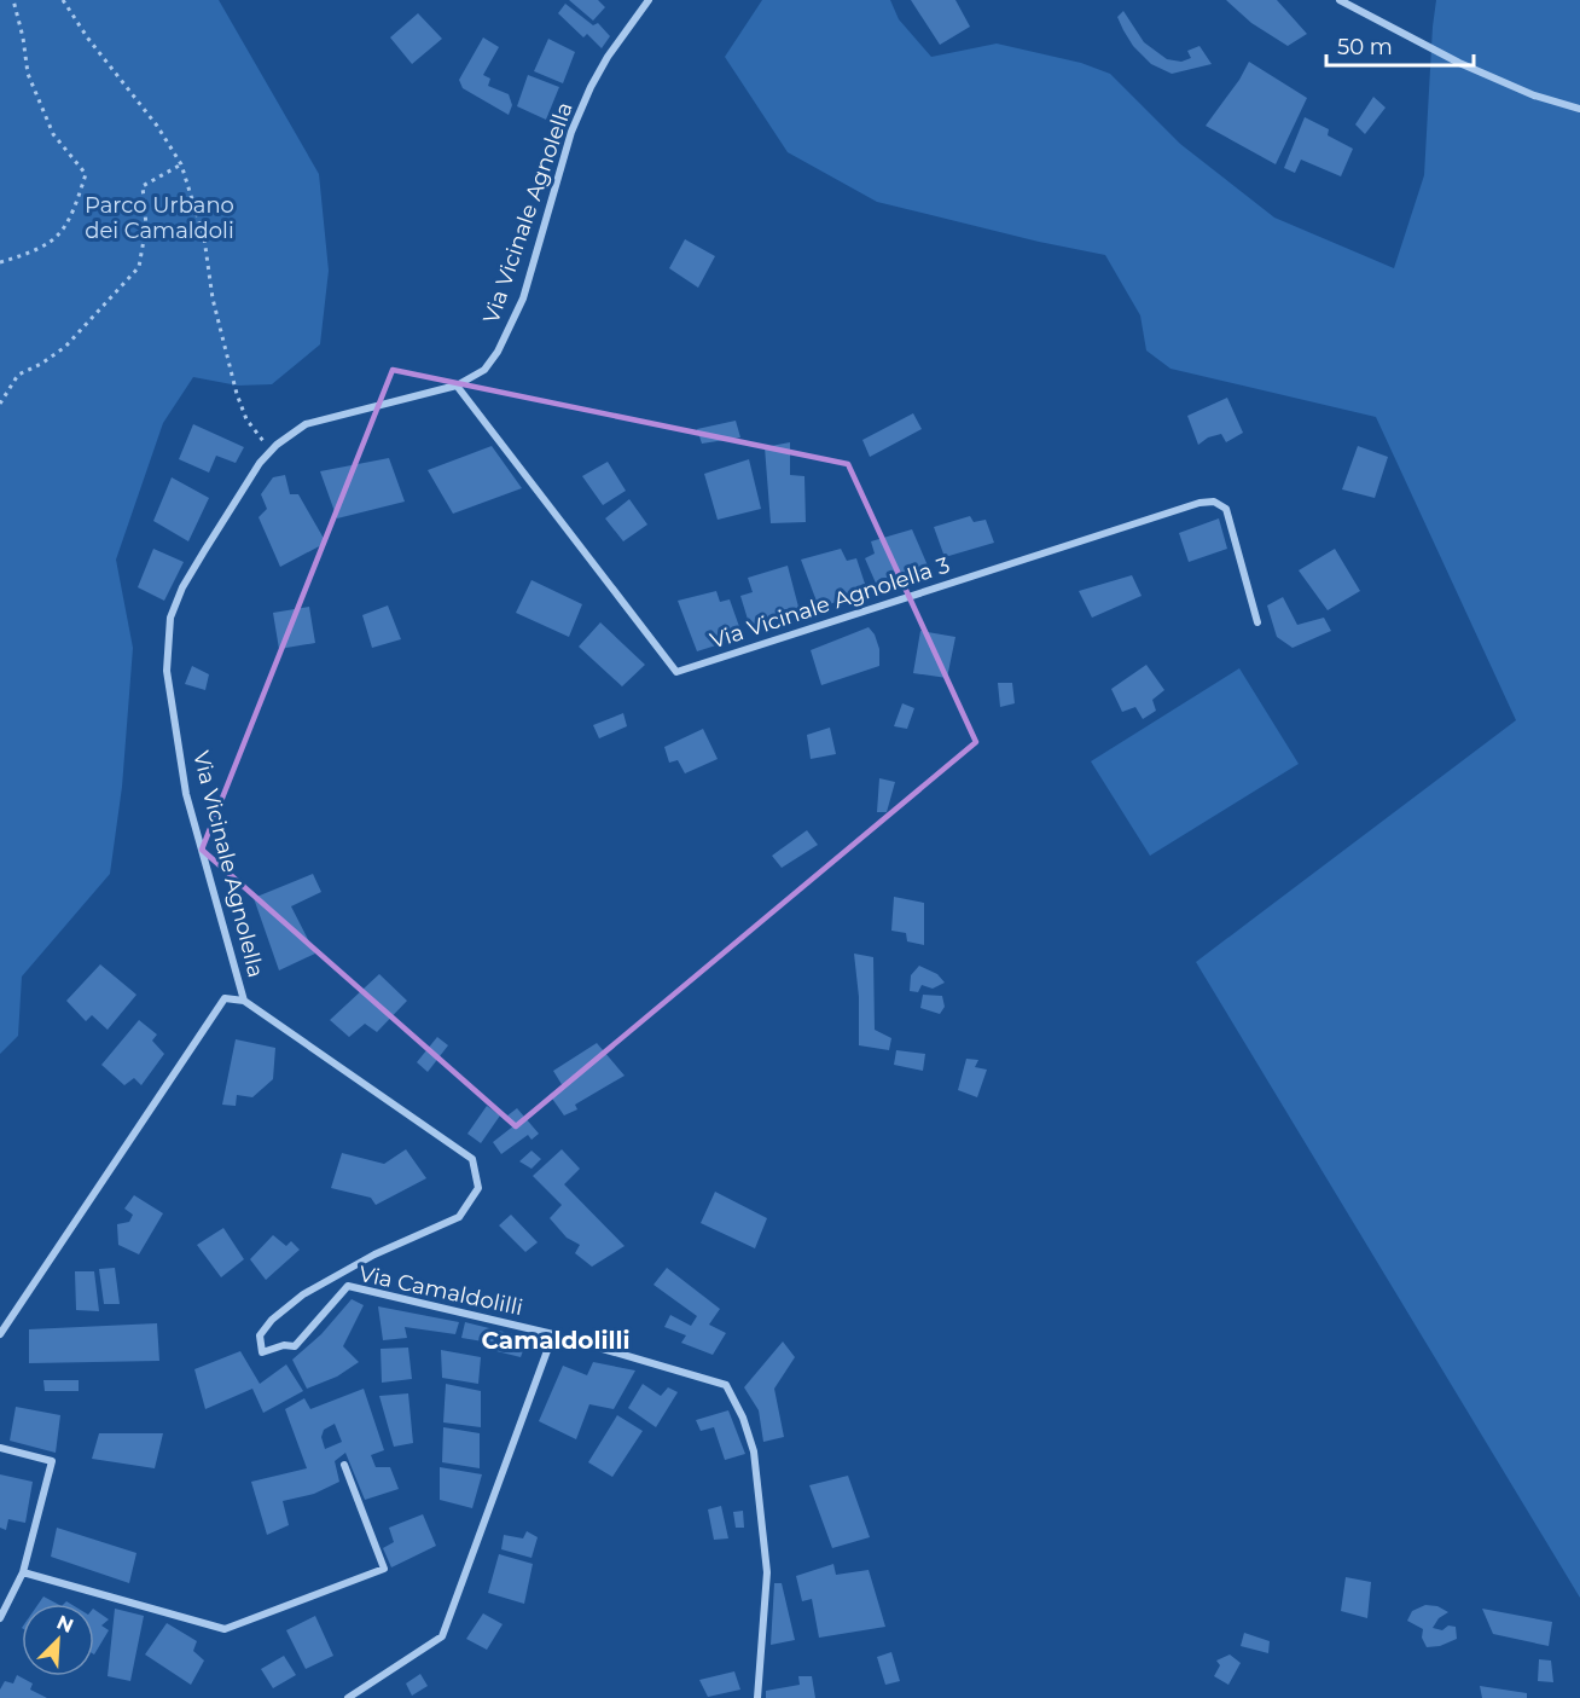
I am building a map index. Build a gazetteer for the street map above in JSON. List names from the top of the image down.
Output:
{
  "streets": {
    "street": ["Via Vicinale Agnolella", "Via Vicinale Agnolella 3", "Via Camaldolilli"]
  },
  "crossings": [
    ["Via Vicinale Agnolella", "Via Vicinale Agnolella 3"],
    ["Via Vicinale Agnolella", "Via Camaldolilli"]
  ],
  "districts": ["Camaldolilli"],
  "parks": ["Parco Urbano dei Camaldoli"],
  "scale_bar": "50 m",
  "north": "top right"
}
